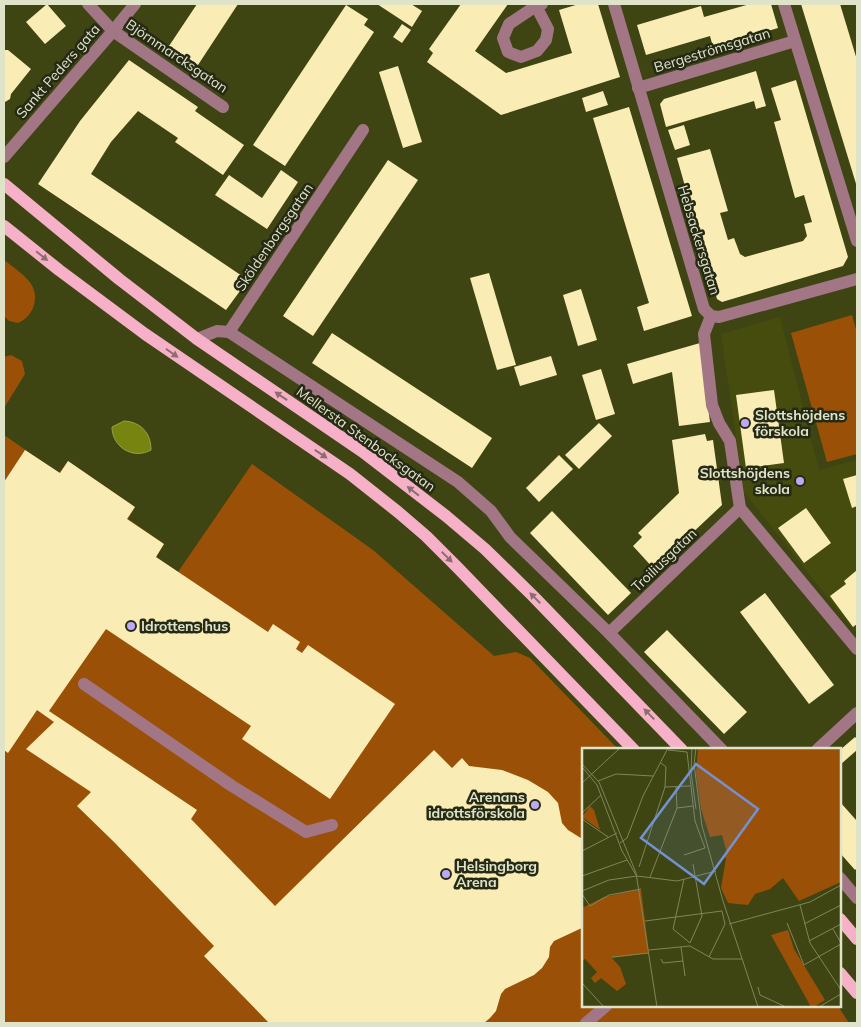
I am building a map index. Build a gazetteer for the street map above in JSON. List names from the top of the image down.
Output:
{
  "streets": {
    "main road": ["Mellersta Stenbocksgatan"],
    "street": [
      "Bergeströmsgatan",
      "Björnmarcksgatan",
      "Sankt Peders gata",
      "Sköldenborgsgatan",
      "Hebsackersgatan",
      "Troiliusgatan"
    ]
  },
  "crossings": [
    ["Bergeströmsgatan", "Hebsackersgatan"],
    ["Björnmarcksgatan", "Sankt Peders gata"],
    ["Sköldenborgsgatan", "Mellersta Stenbocksgatan"],
    ["Hebsackersgatan", "Troiliusgatan"],
    ["Mellersta Stenbocksgatan", "Troiliusgatan"]
  ],
  "places": [
    "Slottshöjdens förskola",
    "Slottshöjdens skola",
    "Idrottens hus",
    "Arenans idrottsförskola",
    "Helsingborg Arena"
  ]
}
